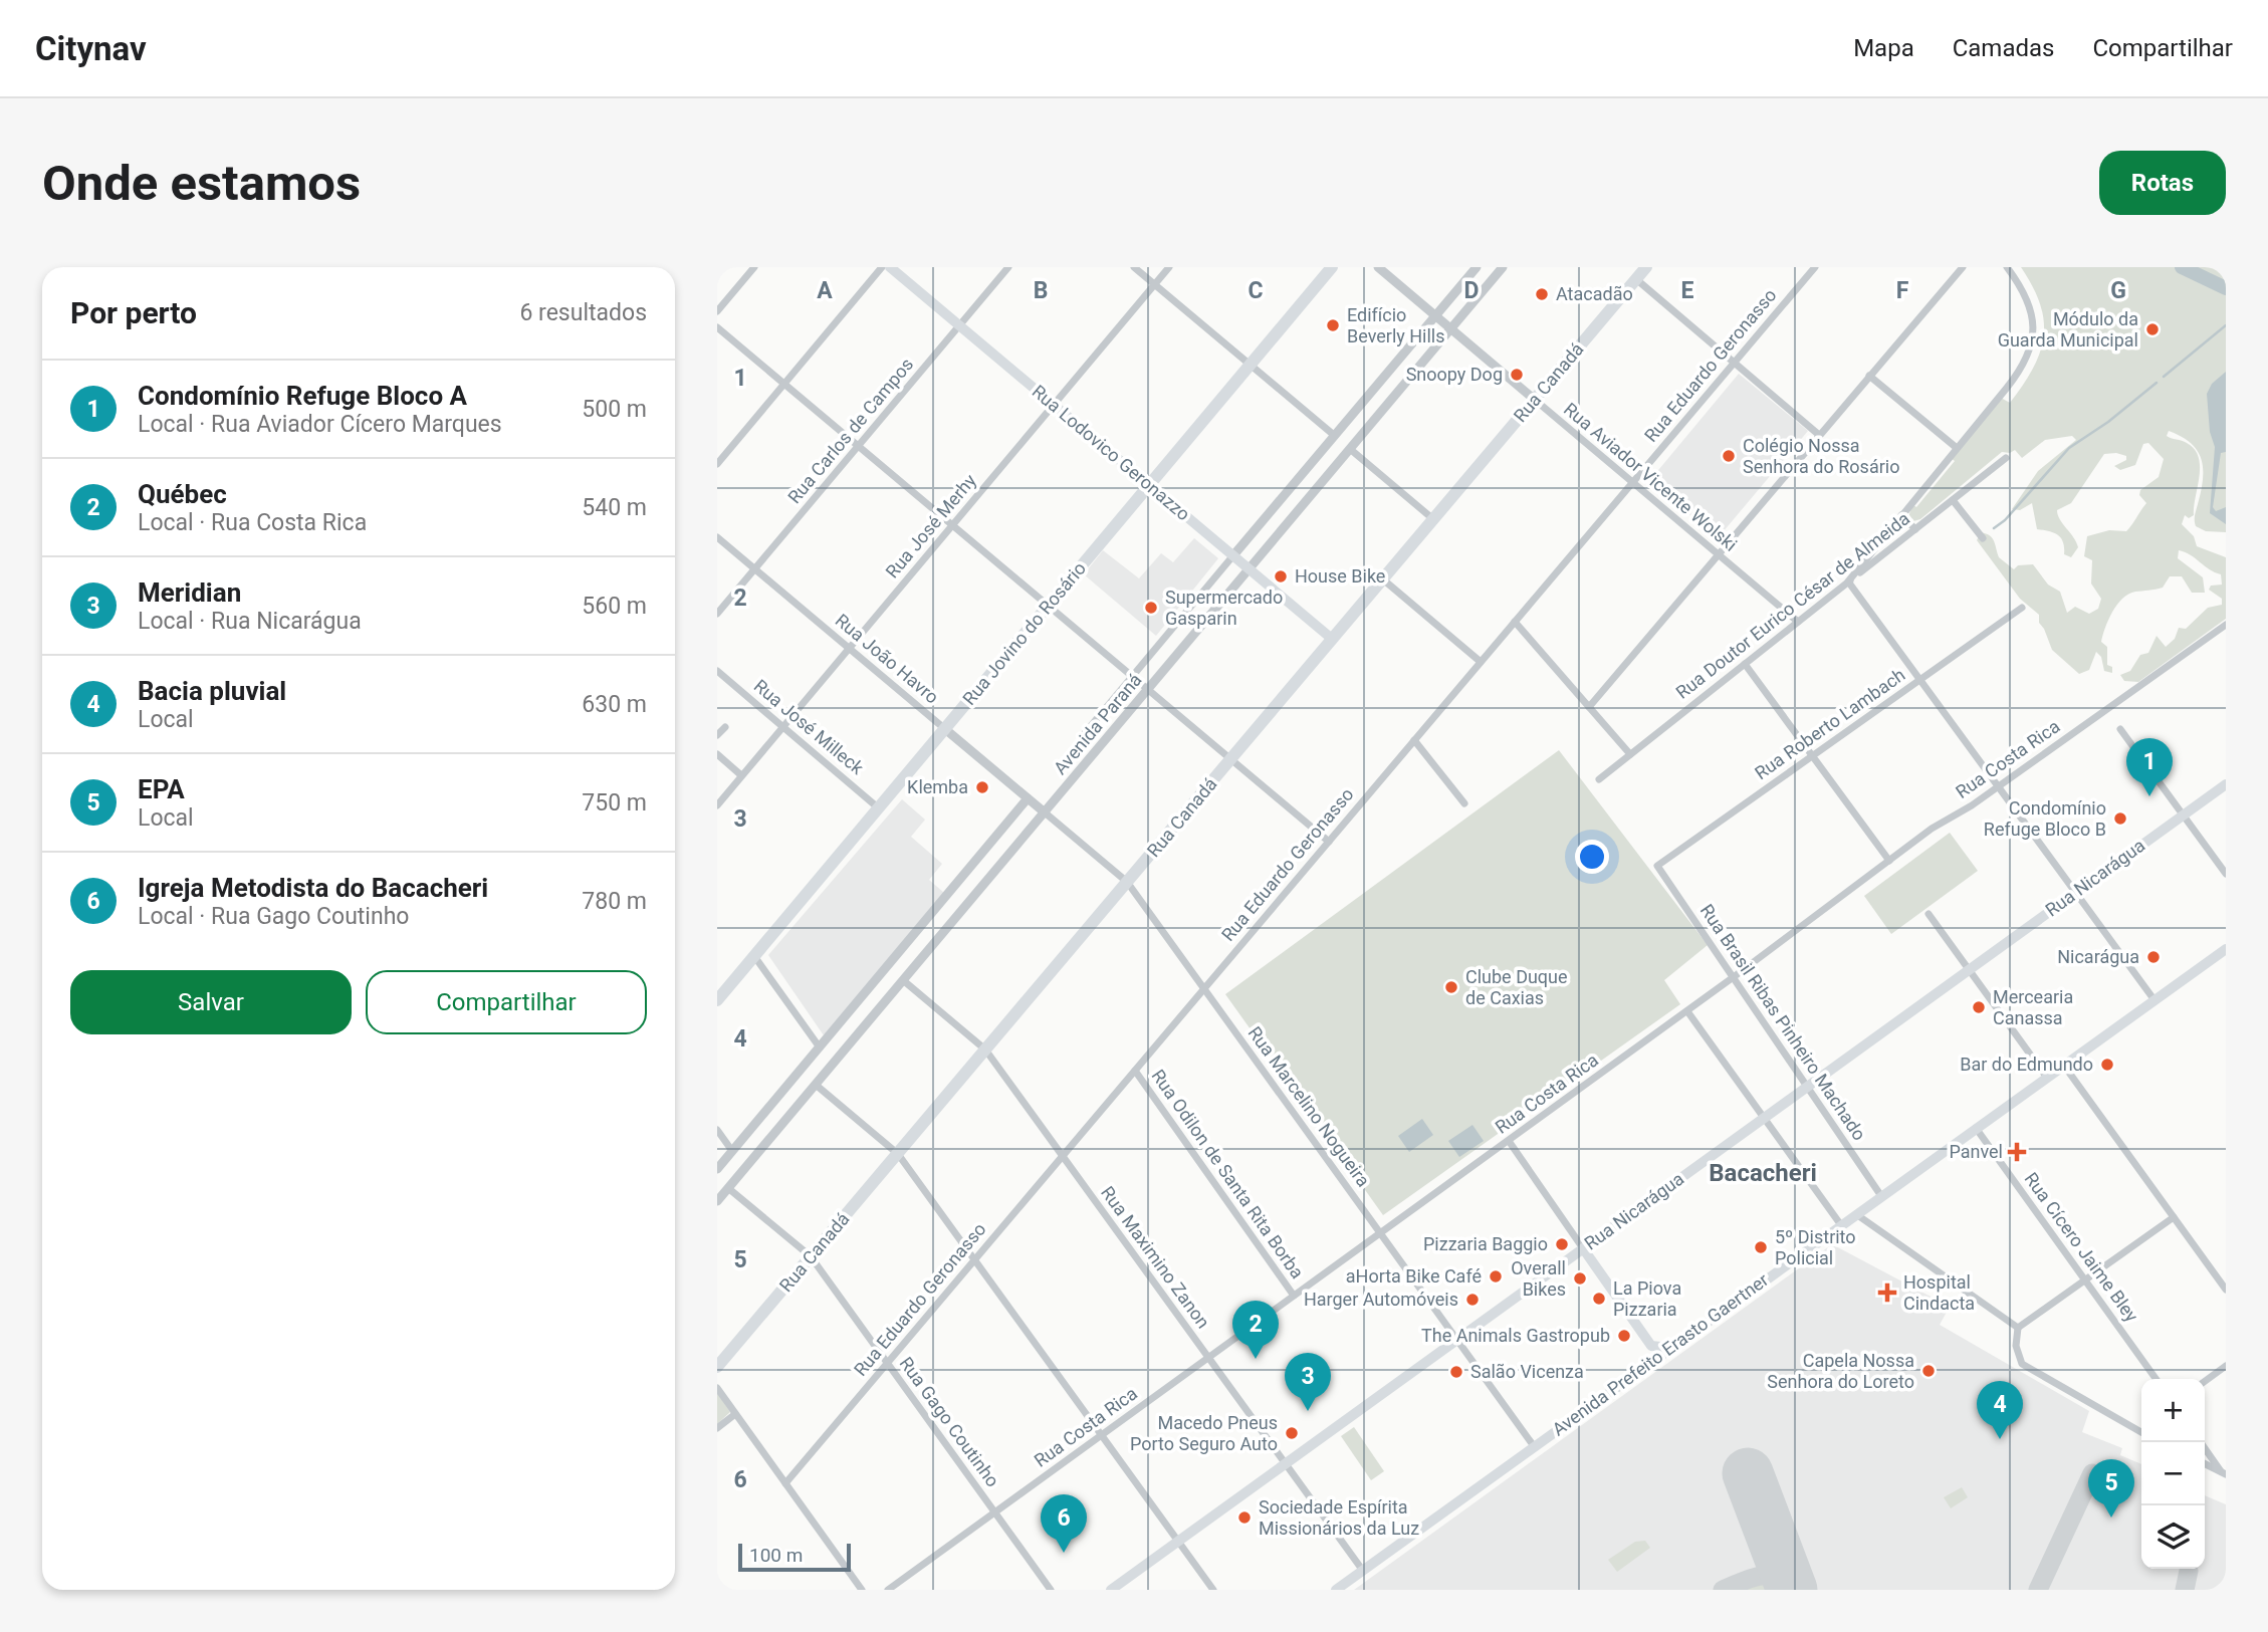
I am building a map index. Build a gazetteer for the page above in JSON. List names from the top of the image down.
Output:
{
  "streets": {
    "main road": [
      "Rua Canadá",
      "Rua Lodovico Geronazzo",
      "Rua Jovino do Rosário",
      "Rua Nicarágua",
      "Avenida Prefeito Erasto Gaertner"
    ],
    "street": [
      "Rua Eduardo Geronasso",
      "Rua Carlos de Campos",
      "Rua Aviador Vicente Wolski",
      "Rua José Merhy",
      "Rua Doutor Eurico César de Almeida",
      "Rua João Havro",
      "Avenida Paraná",
      "Rua Roberto Lambach",
      "Rua José Milleck",
      "Rua Costa Rica",
      "Rua Brasil Ribas Pinheiro Machado",
      "Rua Marcelino Nogueira",
      "Rua Odilon de Santa Rita Borba",
      "Rua Cícero Jaime Bley",
      "Rua Maximino Zanon",
      "Rua Gago Coutinho"
    ]
  },
  "crossings": [
    ["Rua Eduardo Geronasso", "Rua Aviador Vicente Wolski"],
    ["Rua Eduardo Geronasso", "Rua Marcelino Nogueira"],
    ["Rua Eduardo Geronasso", "Rua Odilon de Santa Rita Borba"],
    ["Rua Eduardo Geronasso", "Rua Maximino Zanon"],
    ["Rua Eduardo Geronasso", "Rua Gago Coutinho"],
    ["Rua Canadá", "Rua Lodovico Geronazzo"],
    ["Rua Canadá", "Rua Aviador Vicente Wolski"],
    ["Rua Canadá", "Rua Marcelino Nogueira"],
    ["Rua Canadá", "Rua Maximino Zanon"],
    ["Rua Canadá", "Rua Gago Coutinho"],
    ["Rua Carlos de Campos", "Rua Lodovico Geronazzo"],
    ["Rua Carlos de Campos", "Rua João Havro"],
    ["Rua Lodovico Geronazzo", "Rua José Merhy"],
    ["Rua Lodovico Geronazzo", "Rua Jovino do Rosário"],
    ["Rua Lodovico Geronazzo", "Avenida Paraná"],
    ["Rua Aviador Vicente Wolski", "Rua Doutor Eurico César de Almeida"],
    ["Rua Aviador Vicente Wolski", "Avenida Paraná"],
    ["Rua José Merhy", "Rua João Havro"],
    ["Rua José Merhy", "Rua José Milleck"],
    ["Rua Jovino do Rosário", "Rua João Havro"],
    ["Rua Jovino do Rosário", "Rua José Milleck"],
    ["Rua João Havro", "Rua Marcelino Nogueira"],
    ["Avenida Paraná", "Rua Marcelino Nogueira"],
    ["Avenida Paraná", "Rua Maximino Zanon"],
    ["Avenida Paraná", "Rua Gago Coutinho"],
    ["Rua Roberto Lambach", "Rua Brasil Ribas Pinheiro Machado"],
    ["Rua Costa Rica", "Rua Brasil Ribas Pinheiro Machado"],
    ["Rua Costa Rica", "Rua Marcelino Nogueira"],
    ["Rua Costa Rica", "Rua Odilon de Santa Rita Borba"],
    ["Rua Costa Rica", "Rua Maximino Zanon"],
    ["Rua Costa Rica", "Rua Gago Coutinho"],
    ["Rua Nicarágua", "Rua Brasil Ribas Pinheiro Machado"],
    ["Rua Nicarágua", "Rua Marcelino Nogueira"],
    ["Rua Nicarágua", "Rua Maximino Zanon"],
    ["Rua Brasil Ribas Pinheiro Machado", "Avenida Prefeito Erasto Gaertner"],
    ["Rua Marcelino Nogueira", "Avenida Prefeito Erasto Gaertner"],
    ["Rua Cícero Jaime Bley", "Avenida Prefeito Erasto Gaertner"],
    ["Rua Maximino Zanon", "Avenida Prefeito Erasto Gaertner"]
  ],
  "districts": ["Bacacheri"],
  "places": {
    "other": [
      "Atacadão",
      "Edifício Beverly Hills",
      "Módulo da Guarda Municipal",
      "Snoopy Dog",
      "Colégio Nossa Senhora do Rosário",
      "House Bike",
      "Supermercado Gasparin",
      "Klemba",
      "Condomínio Refuge Bloco B",
      "Nicarágua",
      "Clube Duque de Caxias",
      "Mercearia Canassa",
      "Bar do Edmundo",
      "Pizzaria Baggio",
      "5º Distrito Policial",
      "aHorta Bike Café",
      "Overall Bikes",
      "La Piova Pizzaria",
      "Harger Automóveis",
      "The Animals Gastropub",
      "Capela Nossa Senhora do Loreto",
      "Salão Vicenza",
      "Macedo Pneus Porto Seguro Auto",
      "Sociedade Espírita Missionários da Luz"
    ],
    "health": ["Panvel", "Hospital Cindacta"]
  },
  "scale_bar": "100 m",
  "page": {
    "header": "Citynav",
    "nav": ["Mapa", "Camadas", "Compartilhar"],
    "buttons": [
      "Rotas",
      ["Salvar", "Compartilhar"]
    ],
    "title": "Onde estamos",
    "heading": ["Por perto", "6 resultados"],
    "list": [
      {
        "mark": "1",
        "name": "Condomínio Refuge Bloco A",
        "note": "Local · Rua Aviador Cícero Marques",
        "value": "500 m"
      },
      {
        "mark": "2",
        "name": "Québec",
        "note": "Local · Rua Costa Rica",
        "value": "540 m"
      },
      {
        "mark": "3",
        "name": "Meridian",
        "note": "Local · Rua Nicarágua",
        "value": "560 m"
      },
      {
        "mark": "4",
        "name": "Bacia pluvial",
        "note": "Local",
        "value": "630 m"
      },
      {
        "mark": "5",
        "name": "EPA",
        "note": "Local",
        "value": "750 m"
      },
      {
        "mark": "6",
        "name": "Igreja Metodista do Bacacheri",
        "note": "Local · Rua Gago Coutinho",
        "value": "780 m"
      }
    ],
    "pins": [
      "1",
      "2",
      "3",
      "4",
      "5",
      "6"
    ],
    "map_buttons": ["+", "−"],
    "scale": "100 m"
  },
  "grid": {
    "columns": [
      "A",
      "B",
      "C",
      "D",
      "E",
      "F",
      "G"
    ],
    "rows": [
      "1",
      "2",
      "3",
      "4",
      "5",
      "6"
    ]
  }
}
